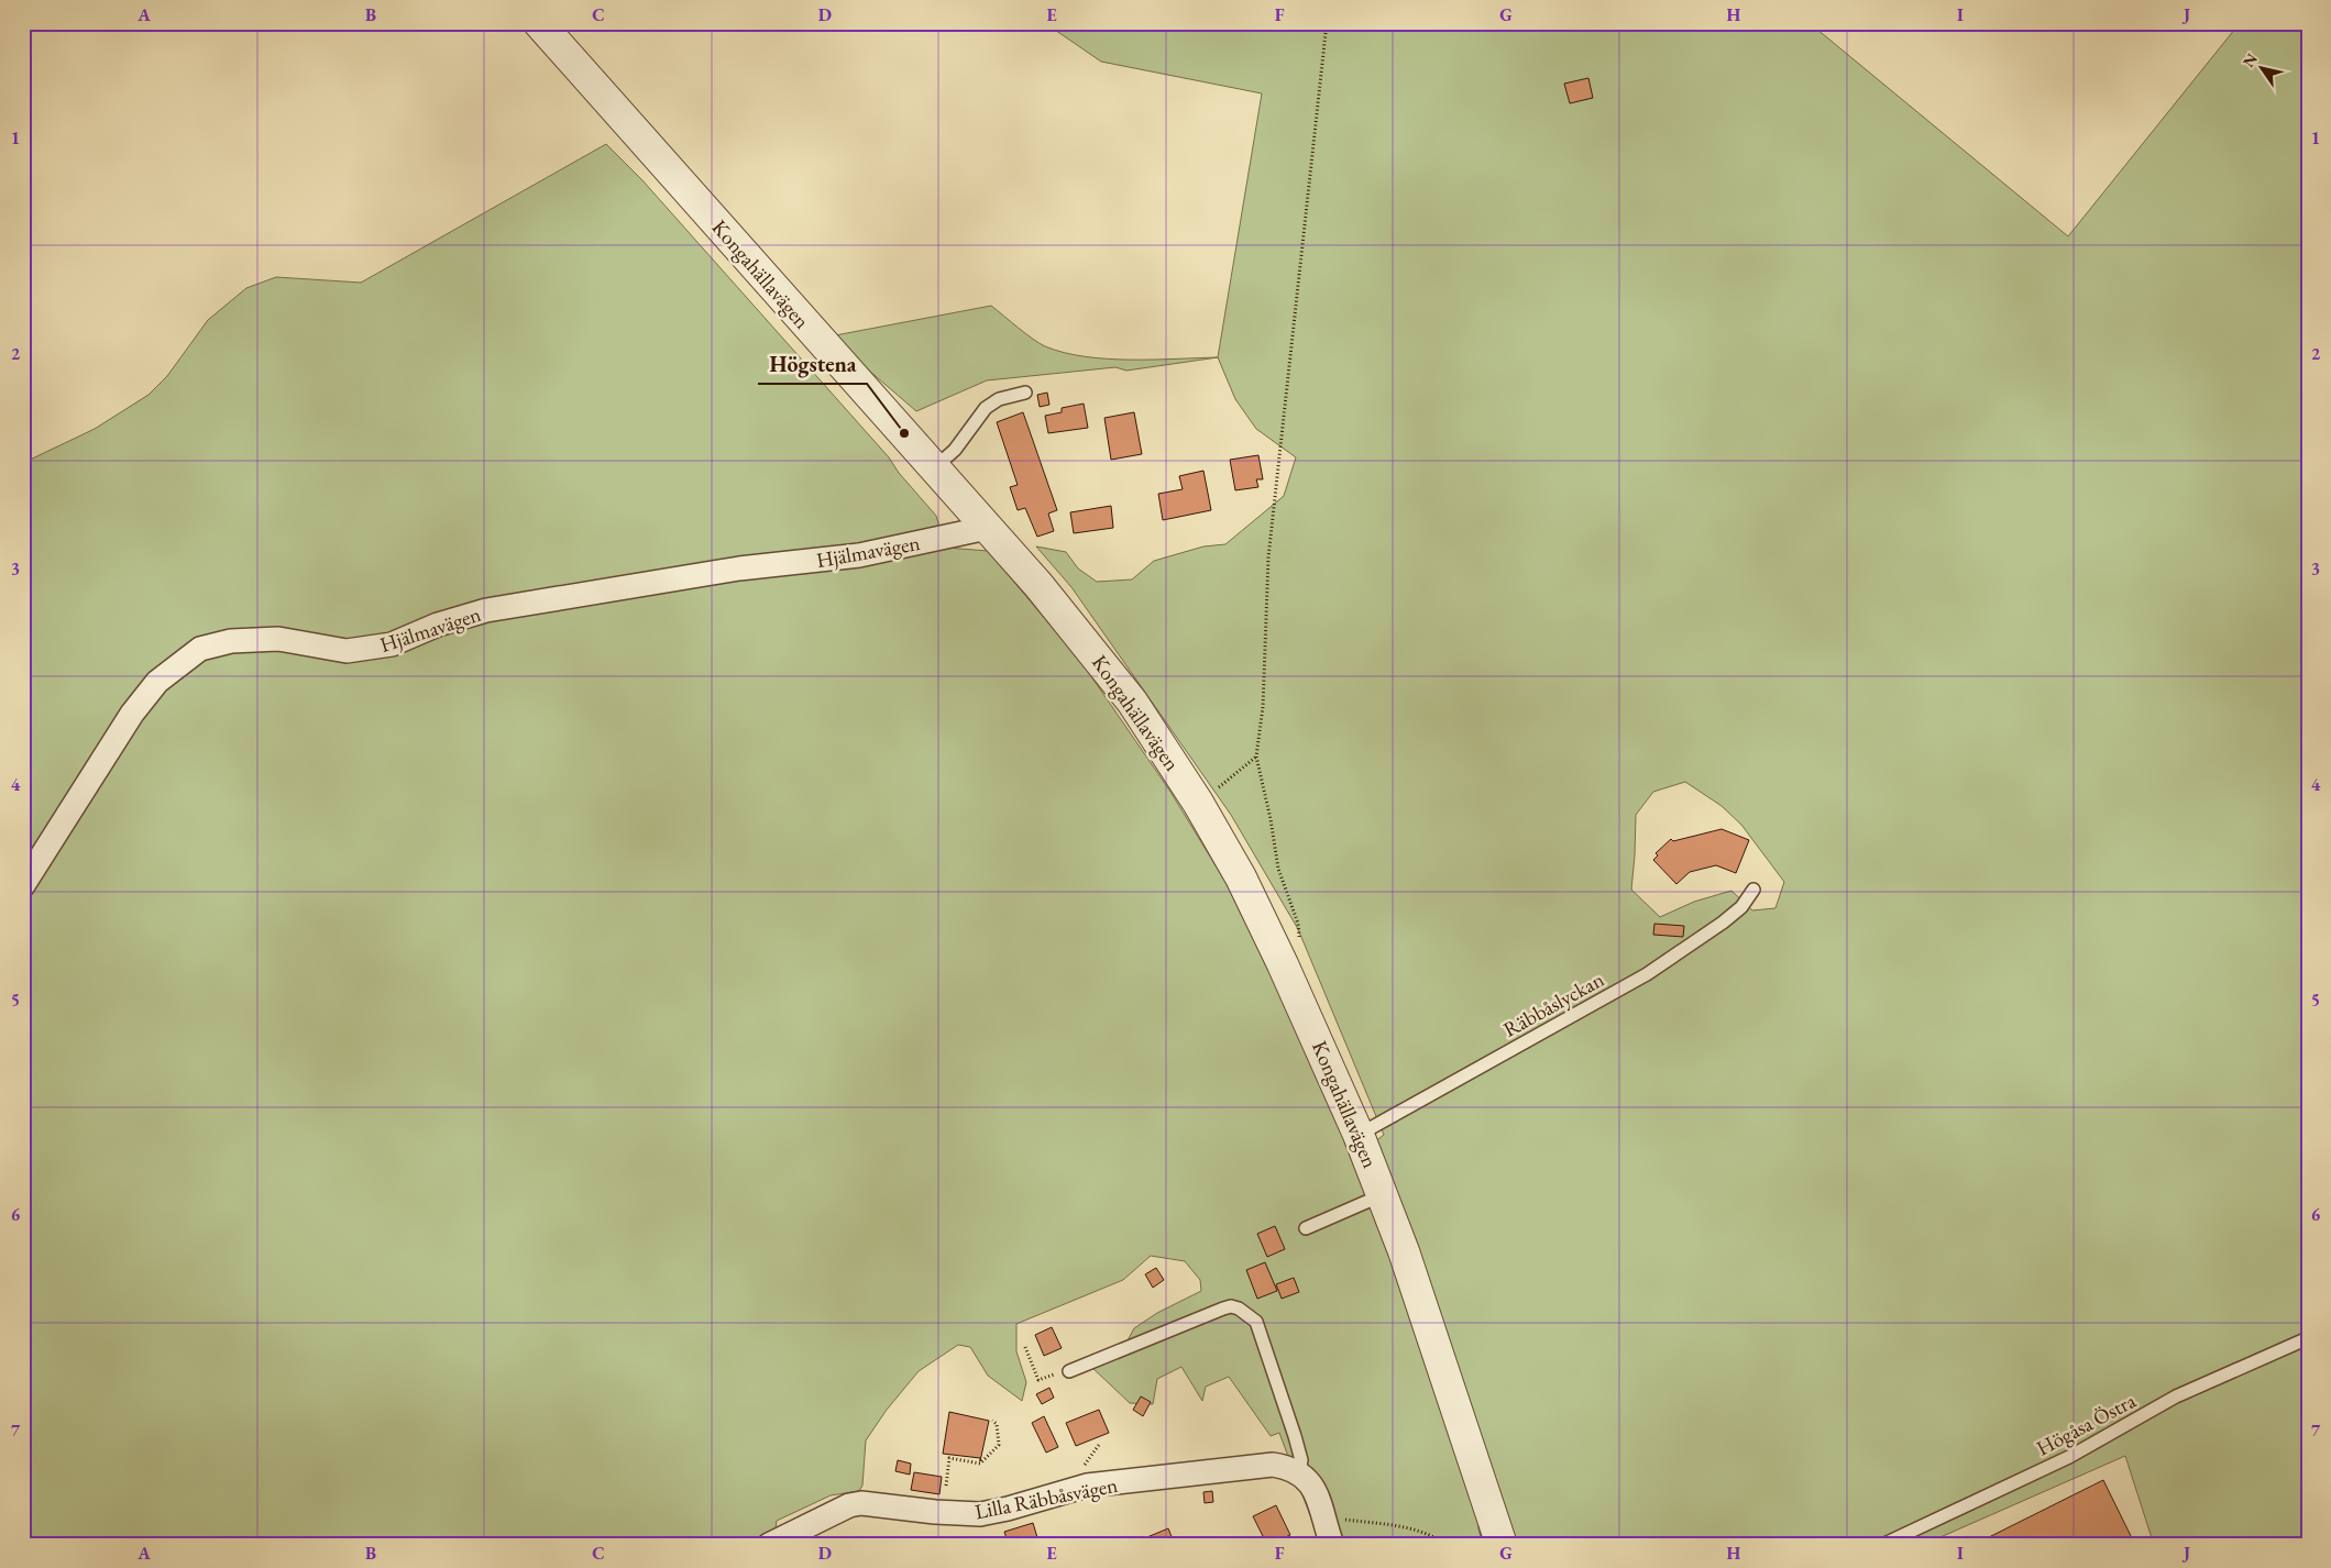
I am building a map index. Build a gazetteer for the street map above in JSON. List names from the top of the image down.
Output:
{
  "streets": {
    "street": ["Kongahällavägen", "Hjälmavägen", "Lilla Räbbåsvägen"],
    "lane": ["Räbbåslyckan", "Högåsa Östra"]
  },
  "crossings": [
    ["Kongahällavägen", "Hjälmavägen"],
    ["Kongahällavägen", "Räbbåslyckan"]
  ],
  "places": ["Högstena"],
  "north": "top left",
  "grid": {
    "columns": [
      "A",
      "B",
      "C",
      "D",
      "E",
      "F",
      "G",
      "H",
      "I",
      "J"
    ],
    "rows": [
      "1",
      "2",
      "3",
      "4",
      "5",
      "6",
      "7"
    ]
  }
}
